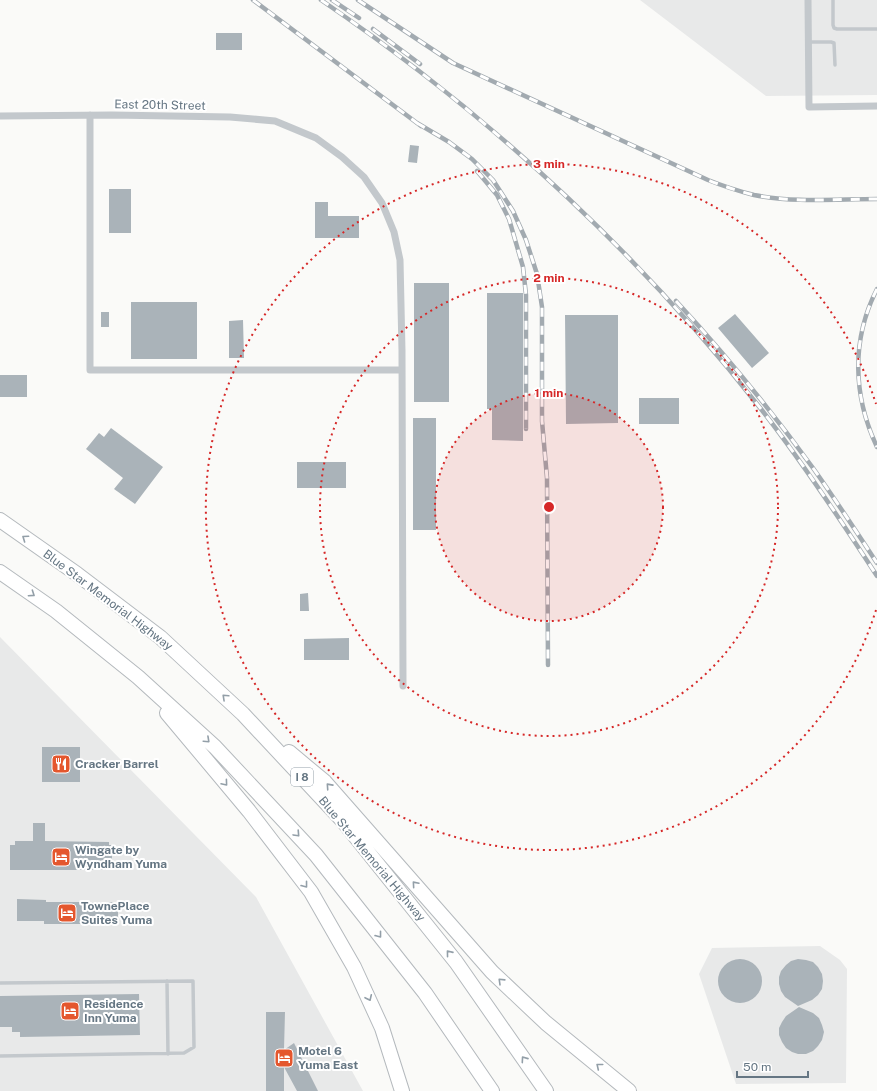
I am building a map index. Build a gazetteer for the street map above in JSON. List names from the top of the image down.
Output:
{
  "streets": {
    "highway": ["Blue Star Memorial Highway", "I 8"],
    "street": ["East 20th Street"]
  },
  "places": {
    "restaurant": ["Cracker Barrel"],
    "hotel": [
      "Wingate by Wyndham Yuma",
      "TownePlace Suites Yuma",
      "Residence Inn Yuma",
      "Motel 6 Yuma East"
    ]
  },
  "scale_bar": "50 m",
  "rings": ["3 min", "2 min", "1 min"]
}
